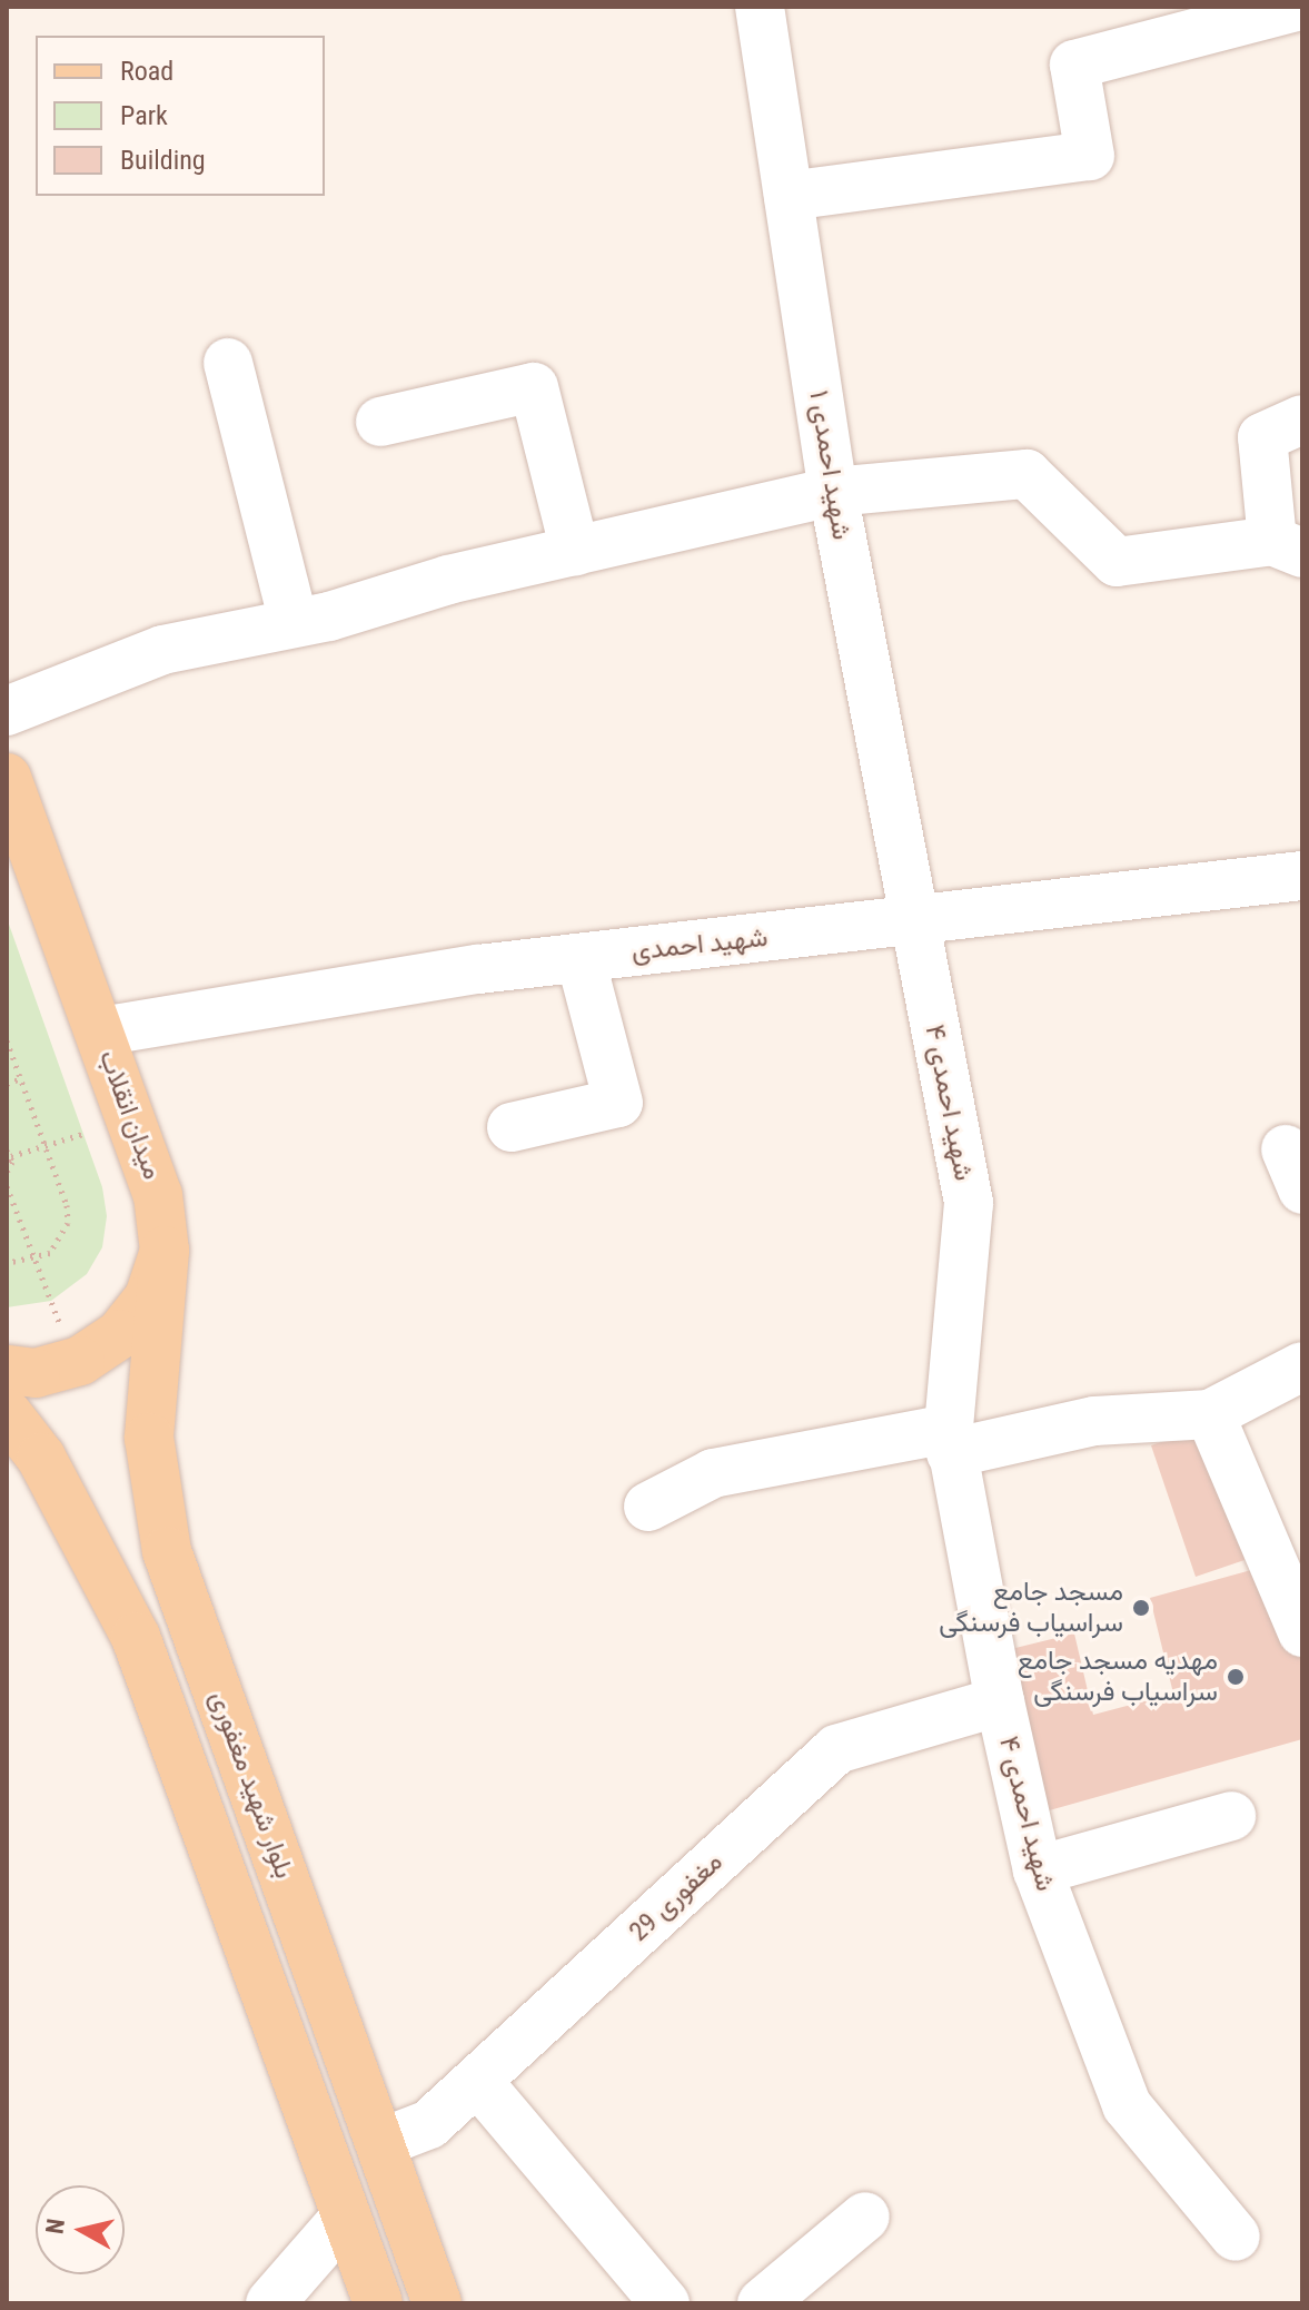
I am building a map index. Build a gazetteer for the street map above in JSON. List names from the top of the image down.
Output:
{
  "streets": {
    "main road": ["میدان انقلاب", "بلوار شهید مغفوری"],
    "street": [
      "شهید احمدی ۱",
      "شهید احمدی",
      "شهید احمدی ۴",
      "مغفوری 29"
    ]
  },
  "crossings": [
    ["شهید احمدی ۱", "شهید احمدی"],
    ["شهید احمدی ۱", "شهید احمدی ۴"],
    ["شهید احمدی", "شهید احمدی ۴"],
    ["شهید احمدی", "میدان انقلاب"],
    ["شهید احمدی ۴", "مغفوری 29"],
    ["میدان انقلاب", "بلوار شهید مغفوری"],
    ["بلوار شهید مغفوری", "مغفوری 29"]
  ],
  "places": ["مسجد جامع سراسیاب فرسنگی", "مهدیه مسجد جامع سراسیاب فرسنگی"],
  "legend": ["Road", "Park", "Building"],
  "north": "left"
}
